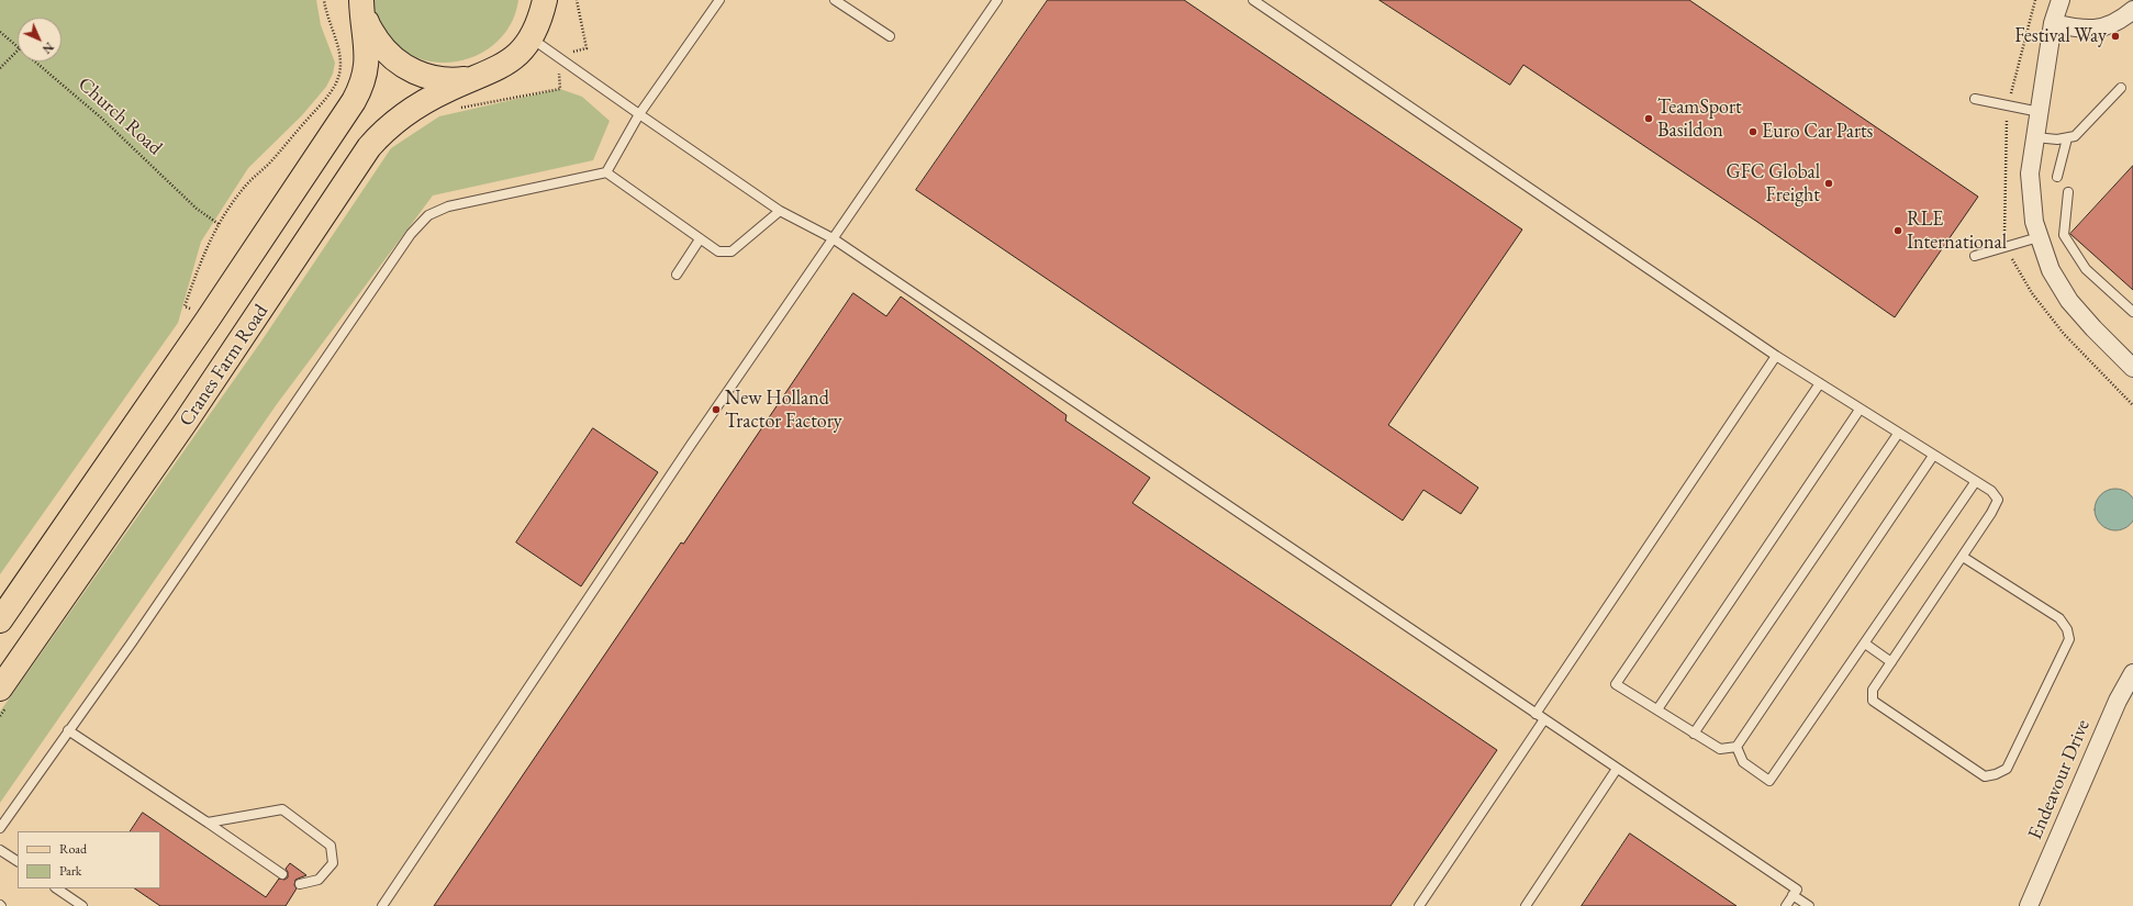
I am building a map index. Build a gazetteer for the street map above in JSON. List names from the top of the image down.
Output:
{
  "streets": {
    "main road": ["Cranes Farm Road"],
    "street": ["Endeavour Drive"],
    "path": ["Church Road"]
  },
  "places": [
    "Festival Way",
    "TeamSport Basildon",
    "Euro Car Parts",
    "GFC Global Freight",
    "RLE International",
    "New Holland Tractor Factory"
  ],
  "legend": ["Road", "Park"],
  "north": "bottom right"
}
